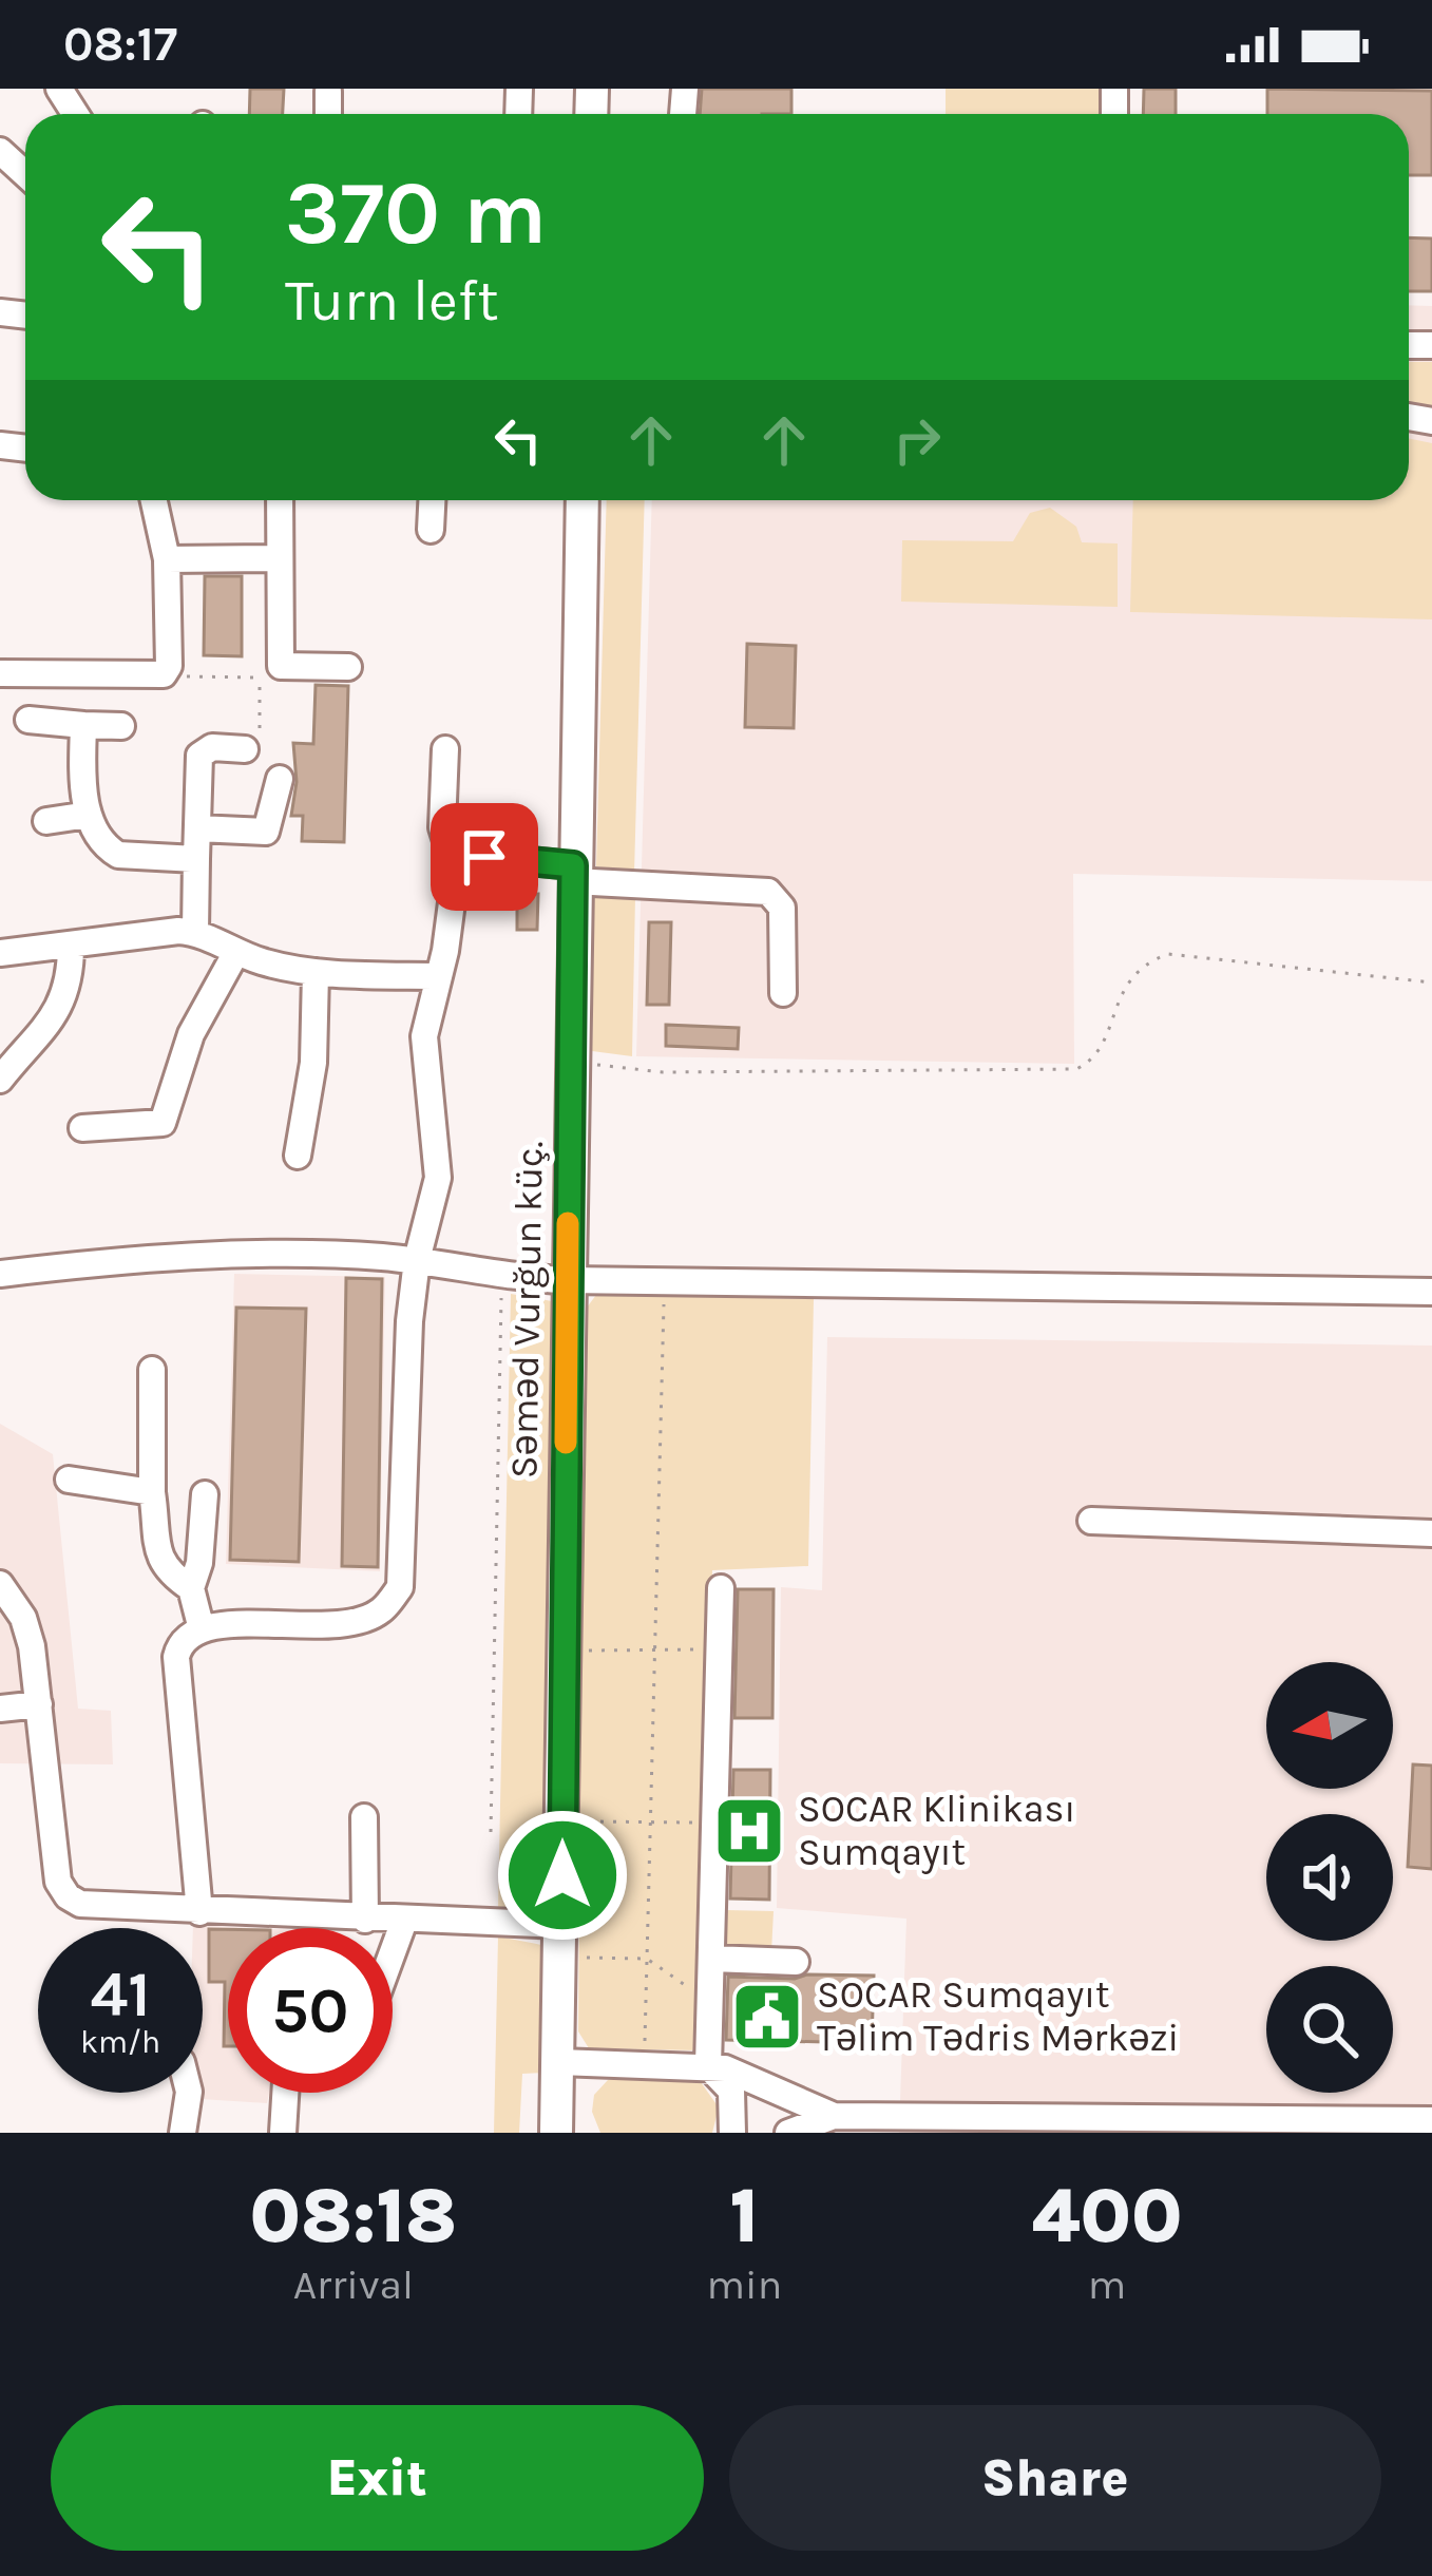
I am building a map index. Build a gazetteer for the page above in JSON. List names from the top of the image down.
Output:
{
  "streets": {
    "main road": ["Səməd Vurğun küç."]
  },
  "places": {
    "hospital": ["SOCAR Klinikası Sumqayıt"],
    "public building": ["SOCAR Sumqayıt Təlim Tədris Mərkəzi"]
  },
  "north": "left",
  "page": {
    "status": "08:17",
    "turn": ["370 m", "Turn left"],
    "speed": "41 km/h",
    "limit": "50",
    "eta": [
      "08:18",
      "Arrival",
      "1",
      "min",
      "400",
      "m"
    ],
    "buttons": ["Exit", "Share"]
  }
}
